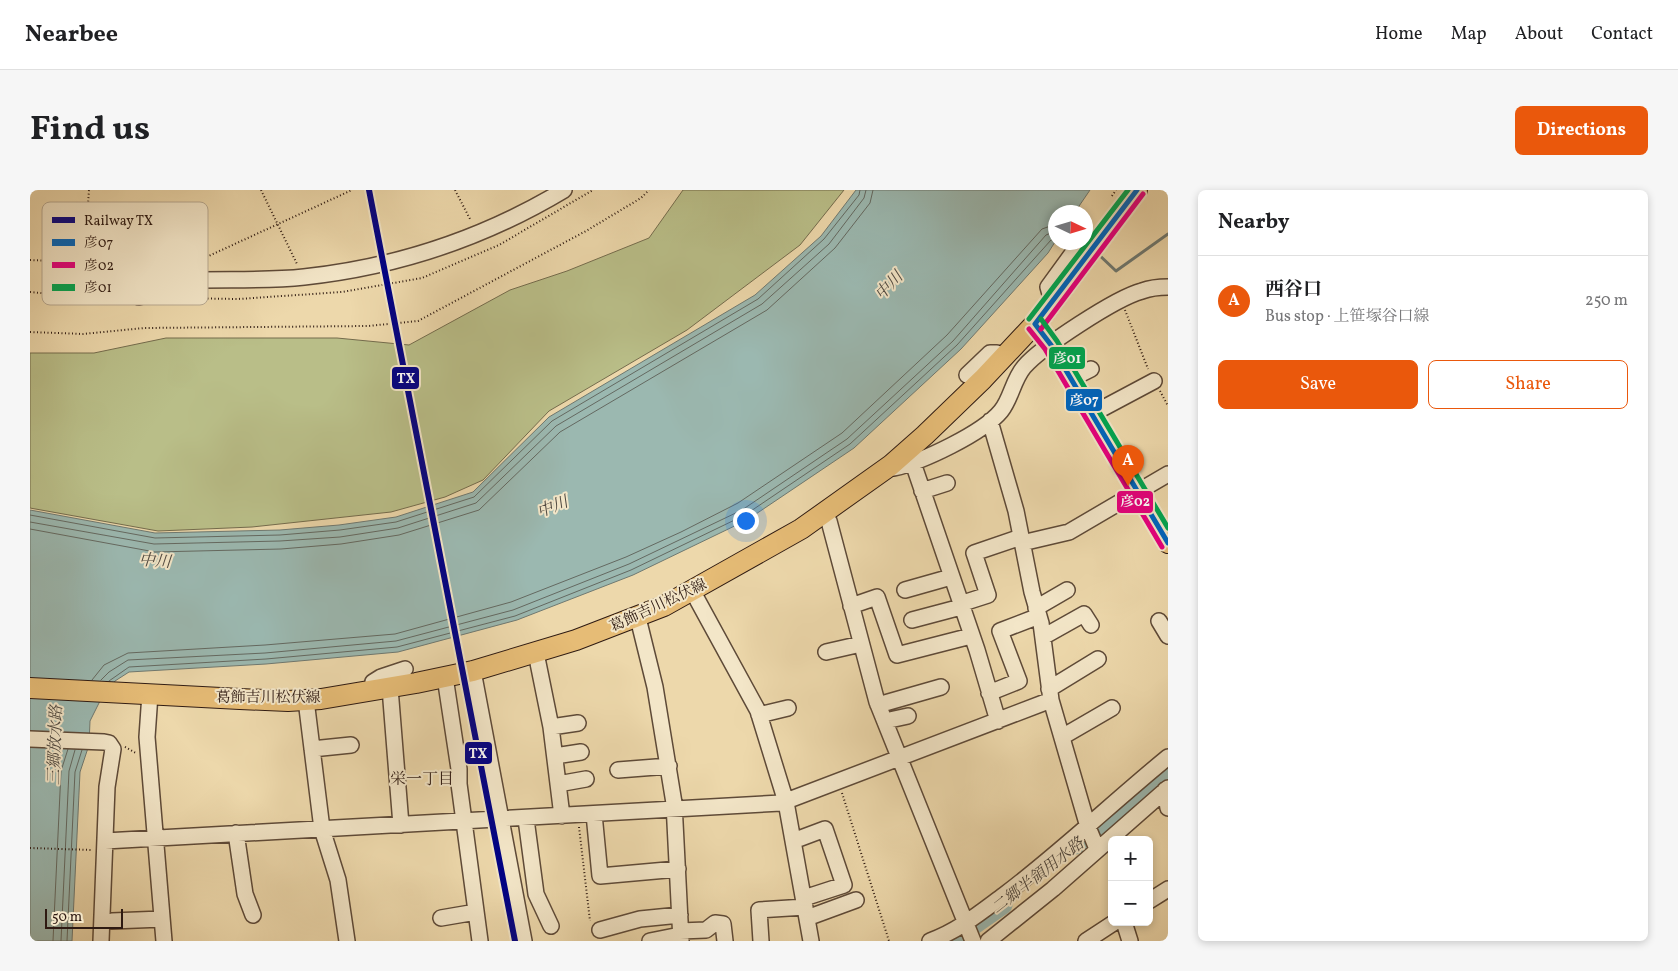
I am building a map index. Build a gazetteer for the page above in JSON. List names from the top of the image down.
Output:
{
  "streets": {
    "main road": ["葛飾吉川松伏線"]
  },
  "districts": ["栄一丁目"],
  "water": ["中川", "三郷放水路", "二郷半領用水路"],
  "lines": [
    "rail line TX",
    "transit line 彦07",
    "transit line 彦01",
    "transit line 彦02"
  ],
  "legend": [
    "Railway TX",
    "彦07",
    "彦02",
    "彦01"
  ],
  "scale_bar": "50 m",
  "north": "right",
  "page": {
    "header": "Nearbee",
    "nav": [
      "Home",
      "Map",
      "About",
      "Contact"
    ],
    "title": "Find us",
    "buttons": [
      "Directions",
      ["Save", "Share"]
    ],
    "heading": "Nearby",
    "list": [
      {
        "mark": "A",
        "name": "西谷口",
        "note": "Bus stop · 上笹塚谷口線",
        "value": "250 m"
      }
    ],
    "pins": "A",
    "map_buttons": ["+", "−"],
    "scale": "50 m"
  }
}
